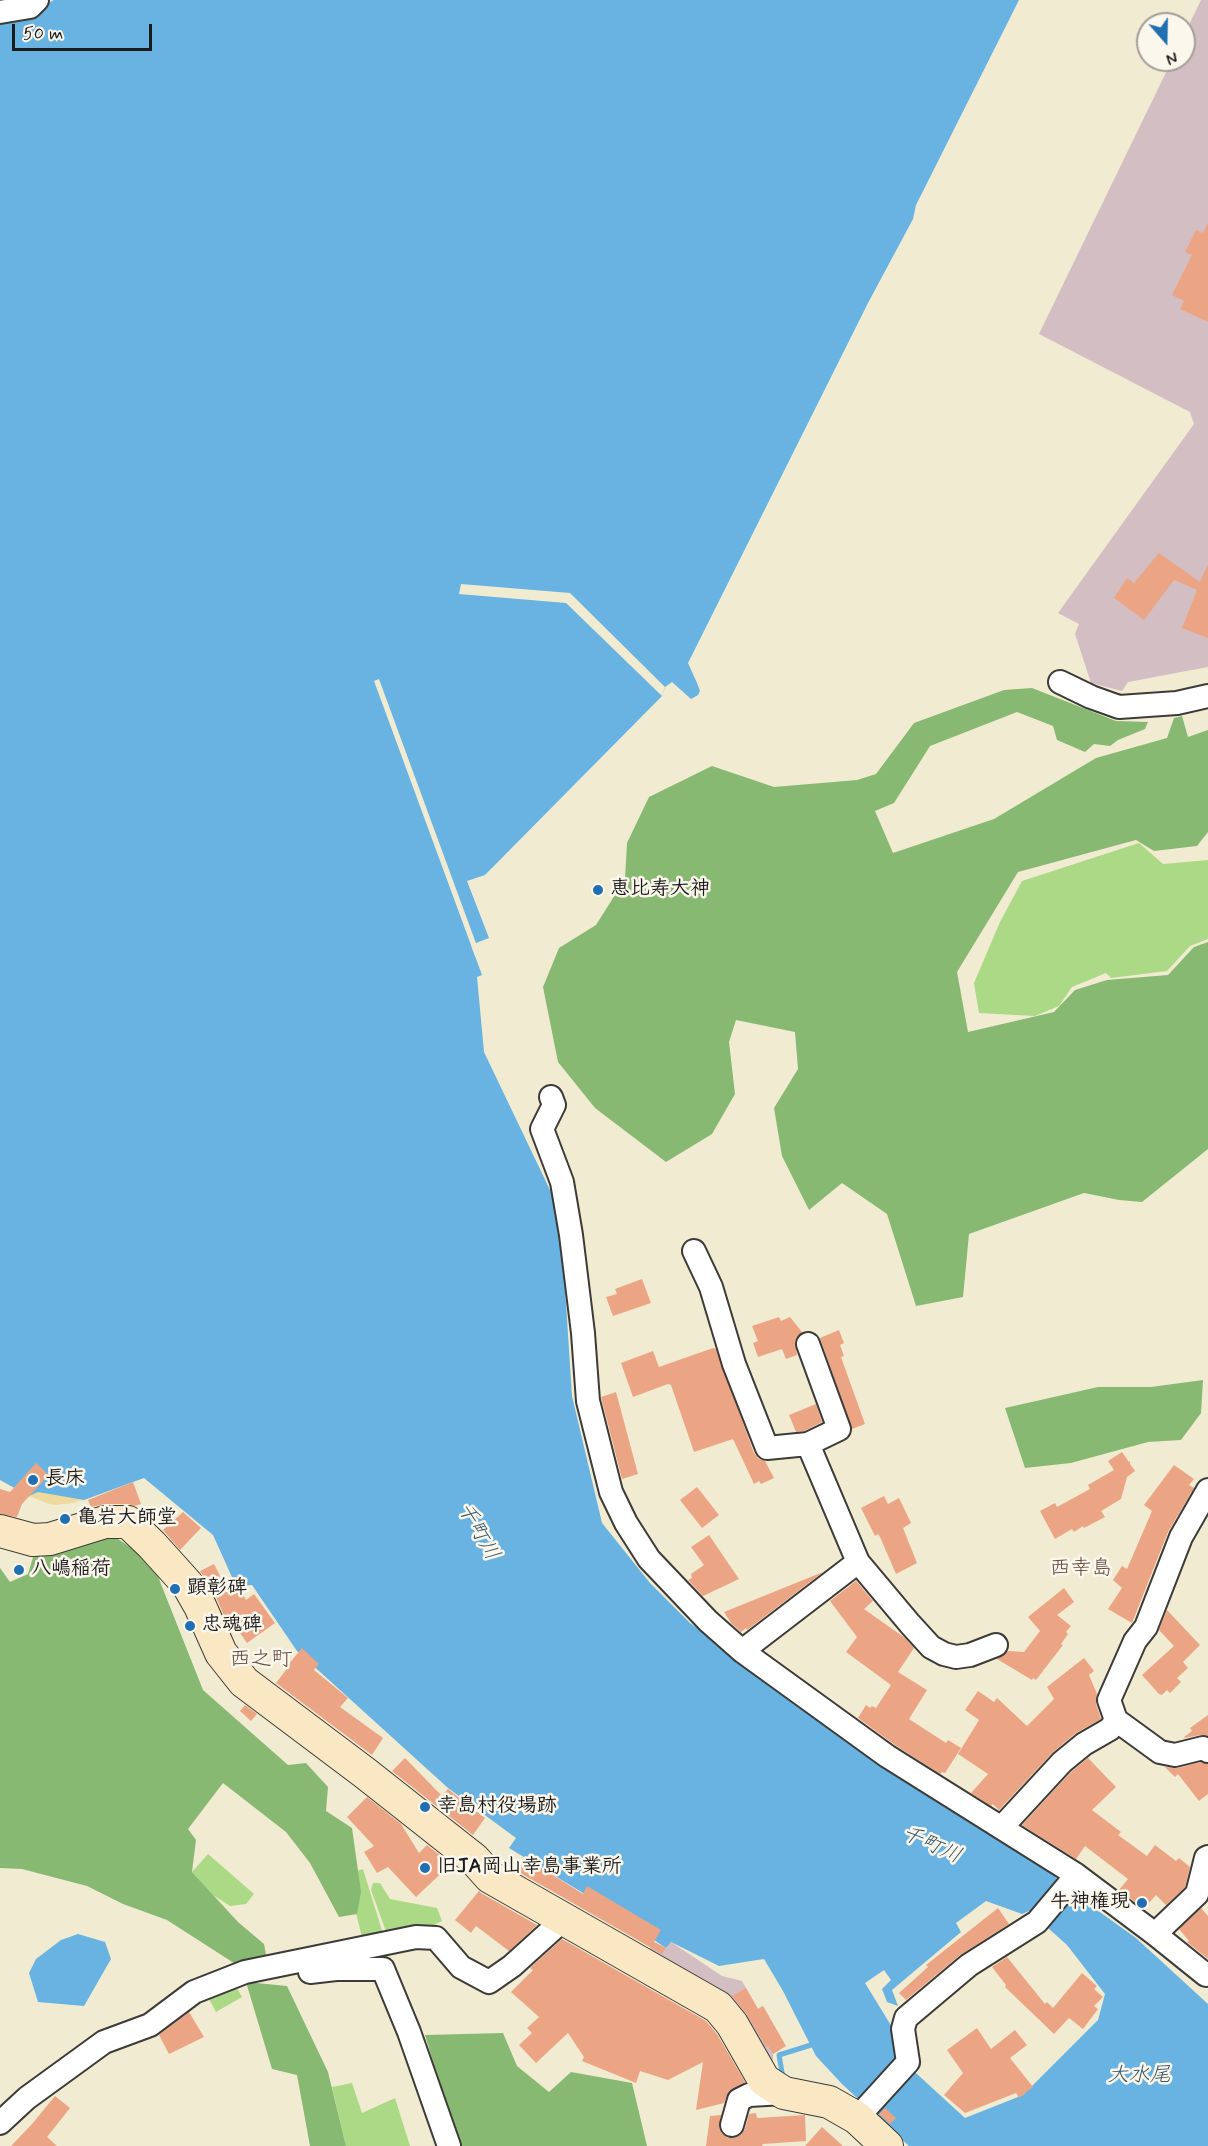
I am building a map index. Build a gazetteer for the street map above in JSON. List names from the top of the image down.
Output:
{
  "districts": ["西幸島", "西之町"],
  "water": ["千町川", "大水尾"],
  "places": [
    "恵比寿大神",
    "長床",
    "亀岩大師堂",
    "八嶋稲荷",
    "顕彰碑",
    "忠魂碑",
    "幸島村役場跡",
    "旧JA岡山幸島事業所",
    "牛神権現"
  ],
  "scale_bar": "50 m",
  "north": "bottom"
}
